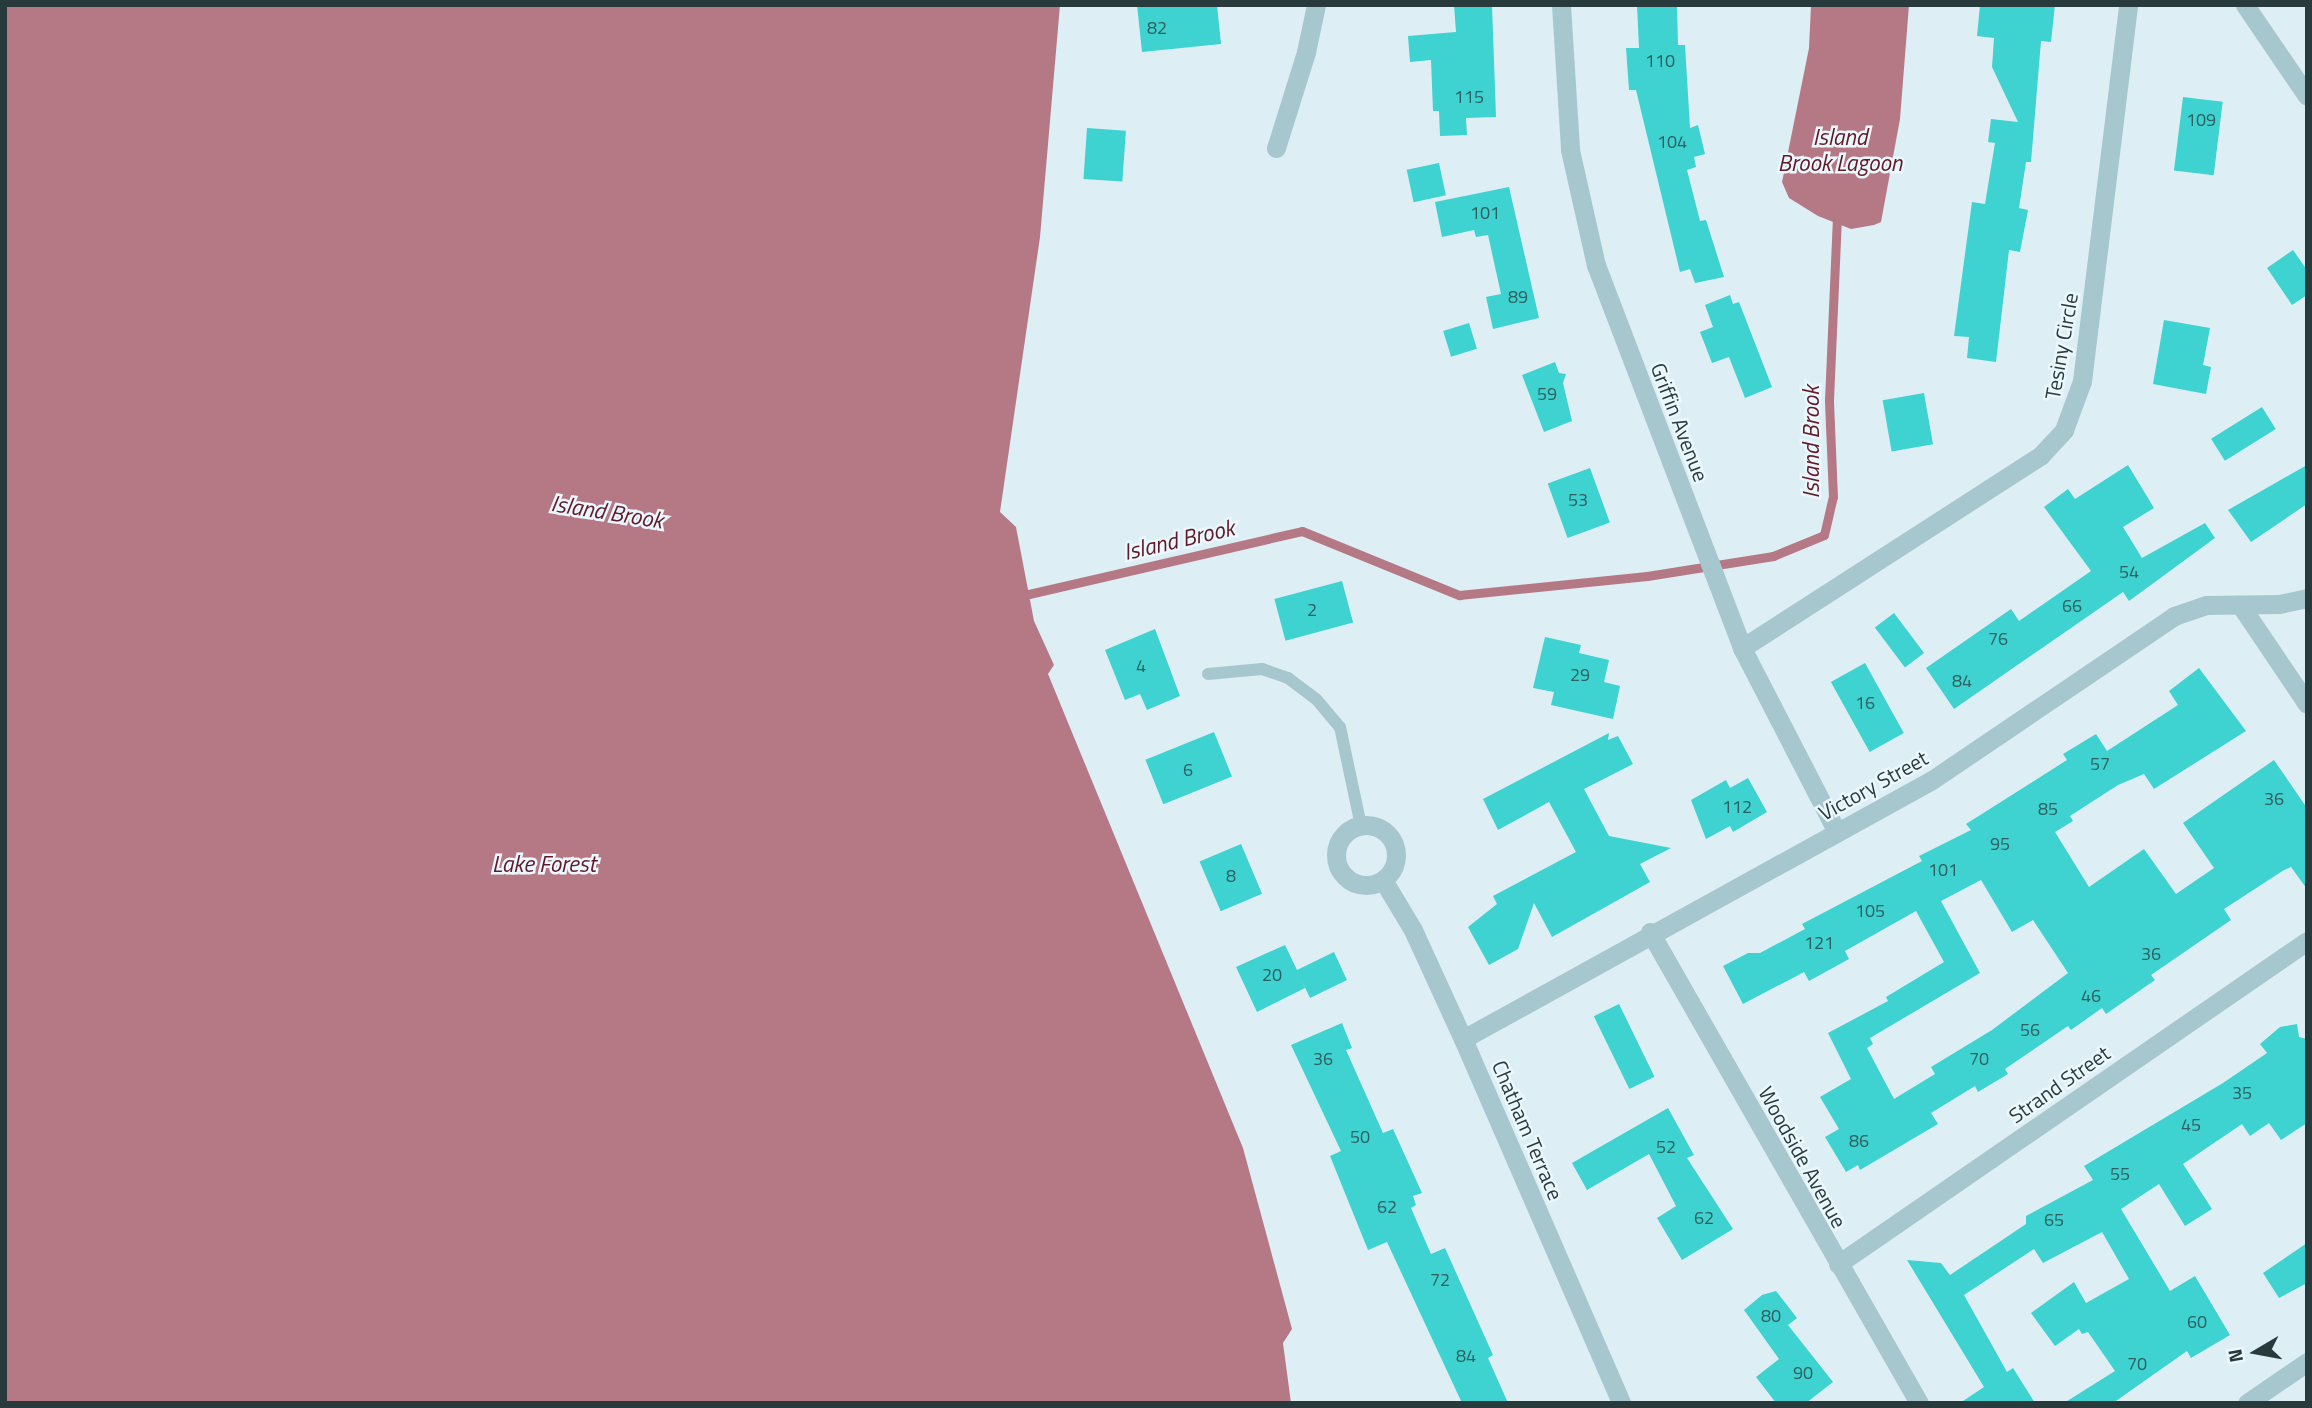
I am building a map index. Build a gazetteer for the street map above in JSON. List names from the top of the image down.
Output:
{
  "streets": {
    "street": [
      "Tesiny Circle",
      "Griffin Avenue",
      "Victory Street",
      "Strand Street",
      "Chatham Terrace",
      "Woodside Avenue"
    ]
  },
  "crossings": [
    ["Tesiny Circle", "Griffin Avenue"],
    ["Griffin Avenue", "Victory Street"],
    ["Victory Street", "Chatham Terrace"],
    ["Victory Street", "Woodside Avenue"],
    ["Strand Street", "Woodside Avenue"]
  ],
  "water": ["Island Brook Lagoon", "Island Brook", "Lake Forest"],
  "house_numbers": [
    "82",
    "110",
    "115",
    "109",
    "104",
    "101",
    "89",
    "59",
    "53",
    "54",
    "66",
    "2",
    "76",
    "4",
    "29",
    "84",
    "16",
    "57",
    "6",
    "36",
    "112",
    "85",
    "95",
    "101",
    "8",
    "105",
    "121",
    "36",
    "20",
    "46",
    "56",
    "36",
    "70",
    "35",
    "45",
    "50",
    "86",
    "52",
    "55",
    "62",
    "62",
    "65",
    "72",
    "80",
    "60",
    "84",
    "70",
    "90"
  ],
  "north": "left"
}
